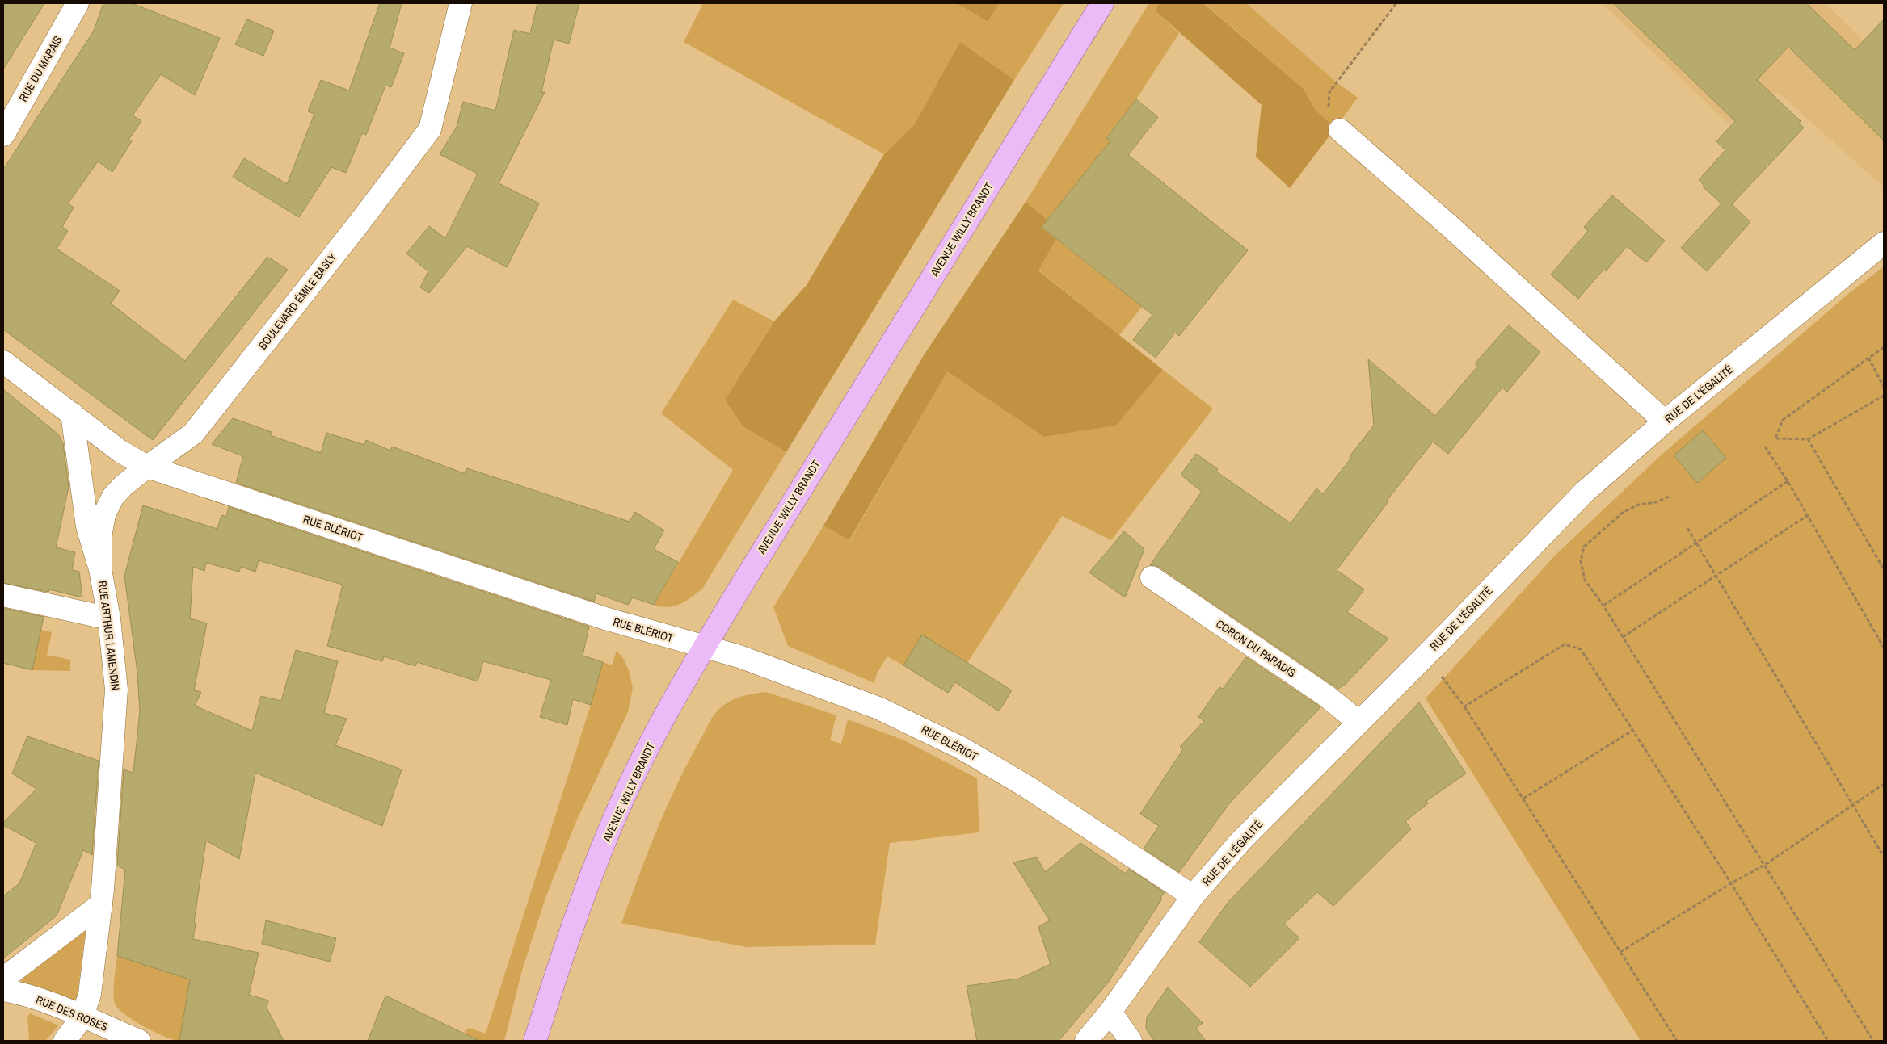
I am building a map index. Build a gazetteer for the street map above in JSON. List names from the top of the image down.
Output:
{
  "streets": {
    "main road": ["AVENUE WILLY BRANDT"],
    "street": [
      "RUE DU MARAIS",
      "BOULEVARD ÉMILE BASLY",
      "RUE DE L'ÉGALITÉ",
      "RUE BLÉRIOT",
      "RUE ARTHUR LAMENDIN",
      "CORON DU PARADIS",
      "RUE DES ROSES"
    ]
  },
  "crossings": [
    ["AVENUE WILLY BRANDT", "RUE BLÉRIOT"],
    ["BOULEVARD ÉMILE BASLY", "RUE BLÉRIOT"],
    ["BOULEVARD ÉMILE BASLY", "RUE ARTHUR LAMENDIN"],
    ["RUE DE L'ÉGALITÉ", "RUE BLÉRIOT"],
    ["RUE DE L'ÉGALITÉ", "CORON DU PARADIS"],
    ["RUE BLÉRIOT", "RUE ARTHUR LAMENDIN"],
    ["RUE ARTHUR LAMENDIN", "RUE DES ROSES"]
  ]
}
